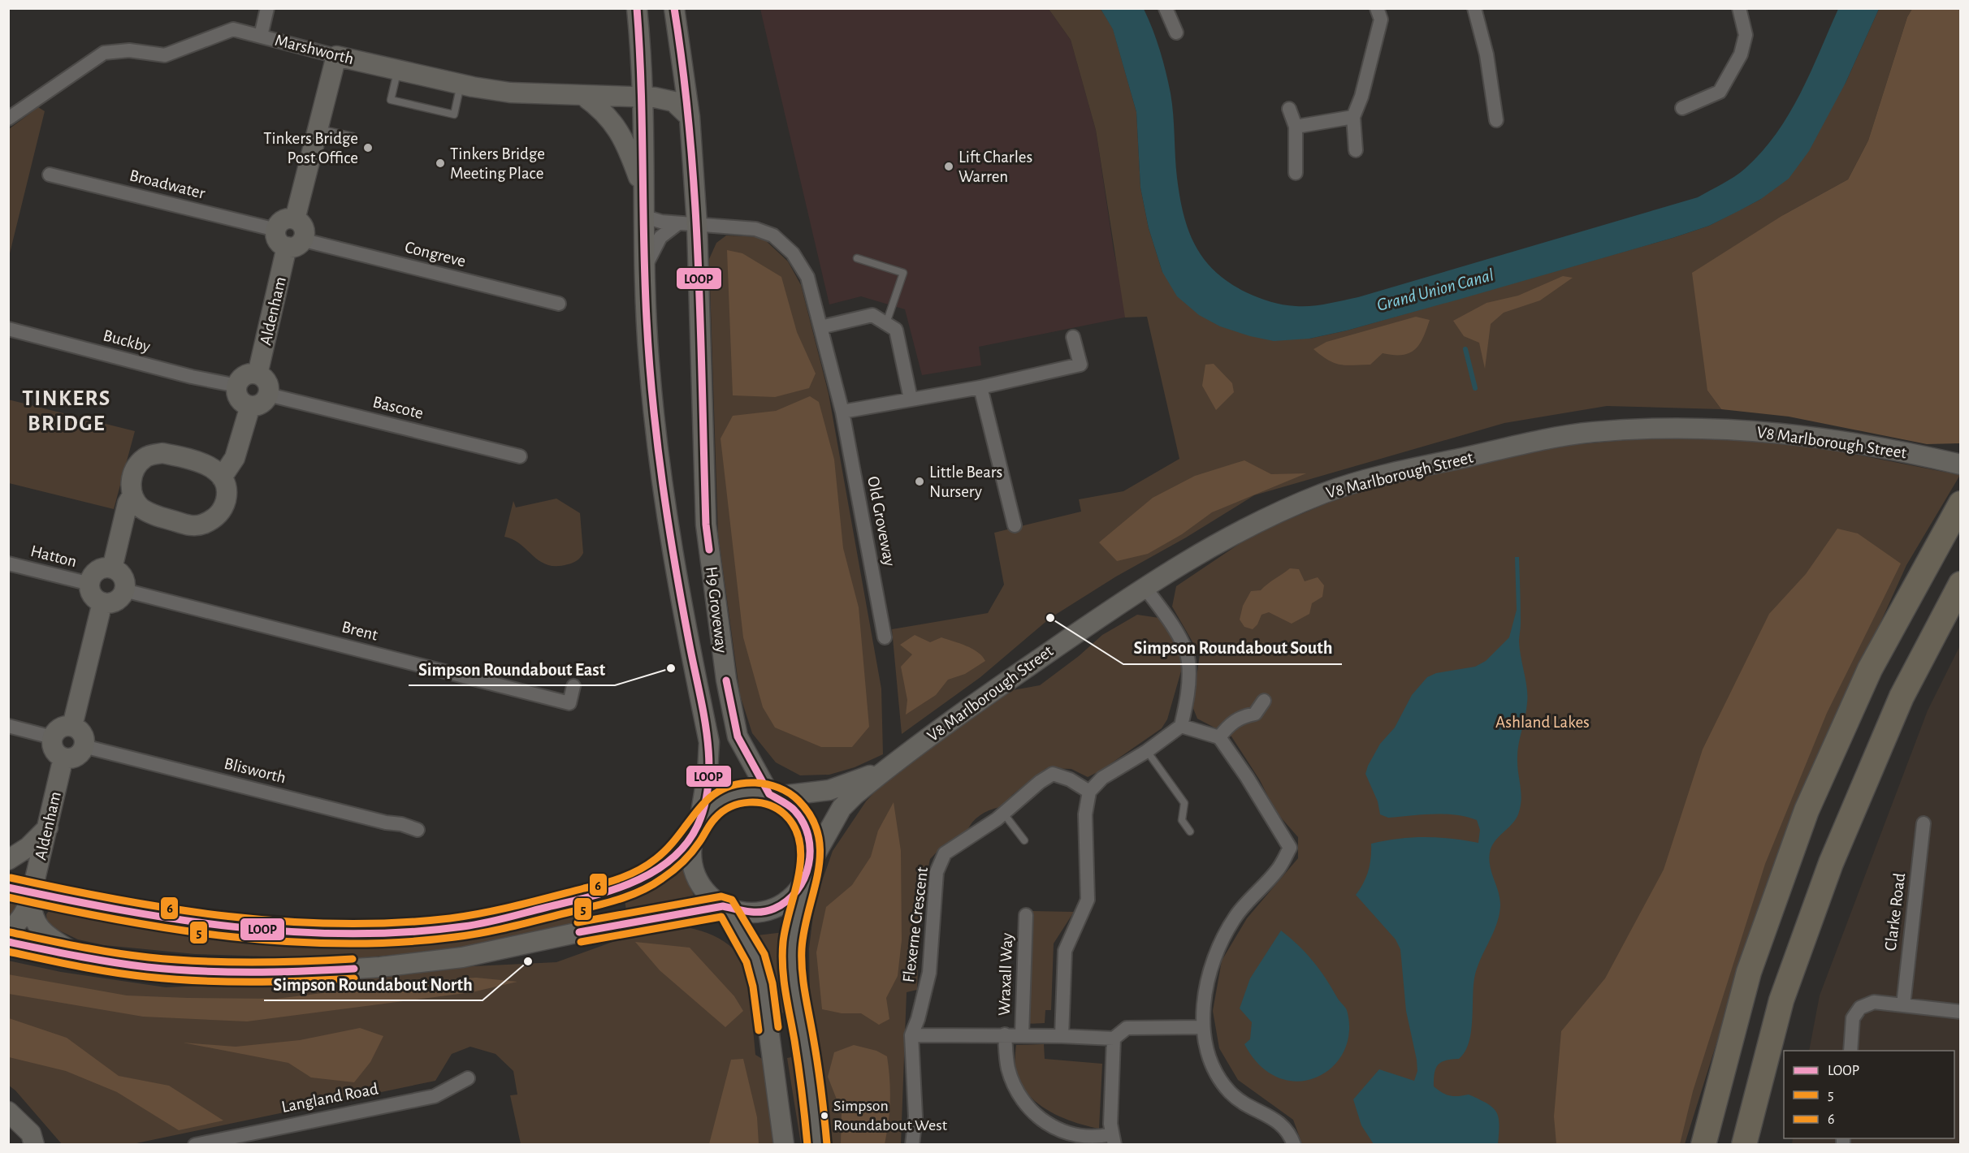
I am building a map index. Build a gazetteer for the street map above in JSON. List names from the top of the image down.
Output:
{
  "streets": {
    "street": [
      "Marshworth",
      "Broadwater",
      "Congreve",
      "Aldenham",
      "Buckby",
      "Bascote",
      "V8 Marlborough Street",
      "Old Groveway",
      "Hatton",
      "H9 Groveway",
      "Brent",
      "Blisworth",
      "Clarke Road",
      "Flexerne Crescent",
      "Wraxall Way",
      "Langland Road"
    ]
  },
  "crossings": [
    ["Marshworth", "H9 Groveway"],
    ["Broadwater", "Congreve"],
    ["Broadwater", "Aldenham"],
    ["Congreve", "Aldenham"],
    ["Aldenham", "Buckby"],
    ["Aldenham", "Bascote"],
    ["Aldenham", "Blisworth"],
    ["Buckby", "Bascote"],
    ["V8 Marlborough Street", "H9 Groveway"],
    ["Old Groveway", "H9 Groveway"],
    ["Hatton", "Brent"],
    ["Flexerne Crescent", "Wraxall Way"]
  ],
  "districts": ["TINKERS BRIDGE"],
  "water": ["Grand Union Canal"],
  "parks": ["Ashland Lakes"],
  "places": [
    "Tinkers Bridge Post Office",
    "Tinkers Bridge Meeting Place",
    "Lift Charles Warren",
    "Little Bears Nursery",
    "Simpson Roundabout South",
    "Simpson Roundabout East",
    "Simpson Roundabout North",
    "Simpson Roundabout West"
  ],
  "lines": ["transit line LOOP", "transit line 6", "transit line 5"],
  "legend": ["LOOP", "5", "6"]
}
